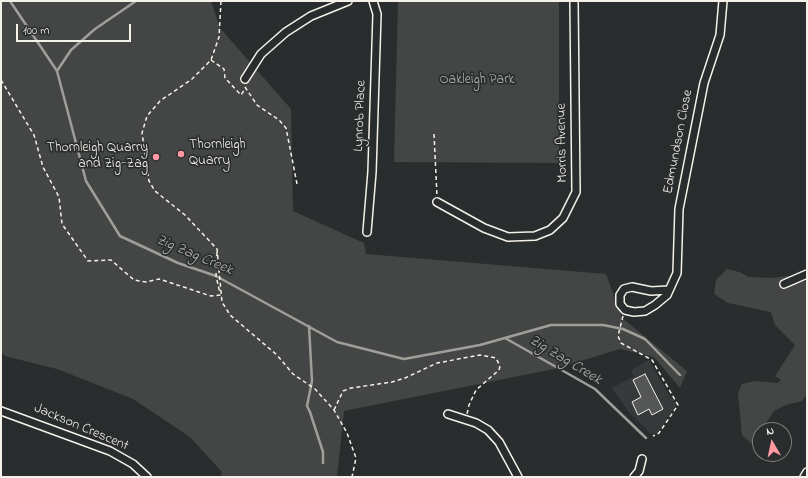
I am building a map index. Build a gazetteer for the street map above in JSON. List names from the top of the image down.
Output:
{
  "streets": {
    "street": [
      "Lynrob Place",
      "Edmundson Close",
      "Morris Avenue",
      "Jackson Crescent"
    ]
  },
  "water": ["Zig Zag Creek"],
  "parks": ["Oakleigh Park"],
  "places": ["Thornleigh Quarry", "Thornleigh Quarry and Zig-Zag"],
  "scale_bar": "100 m",
  "north": "top"
}
